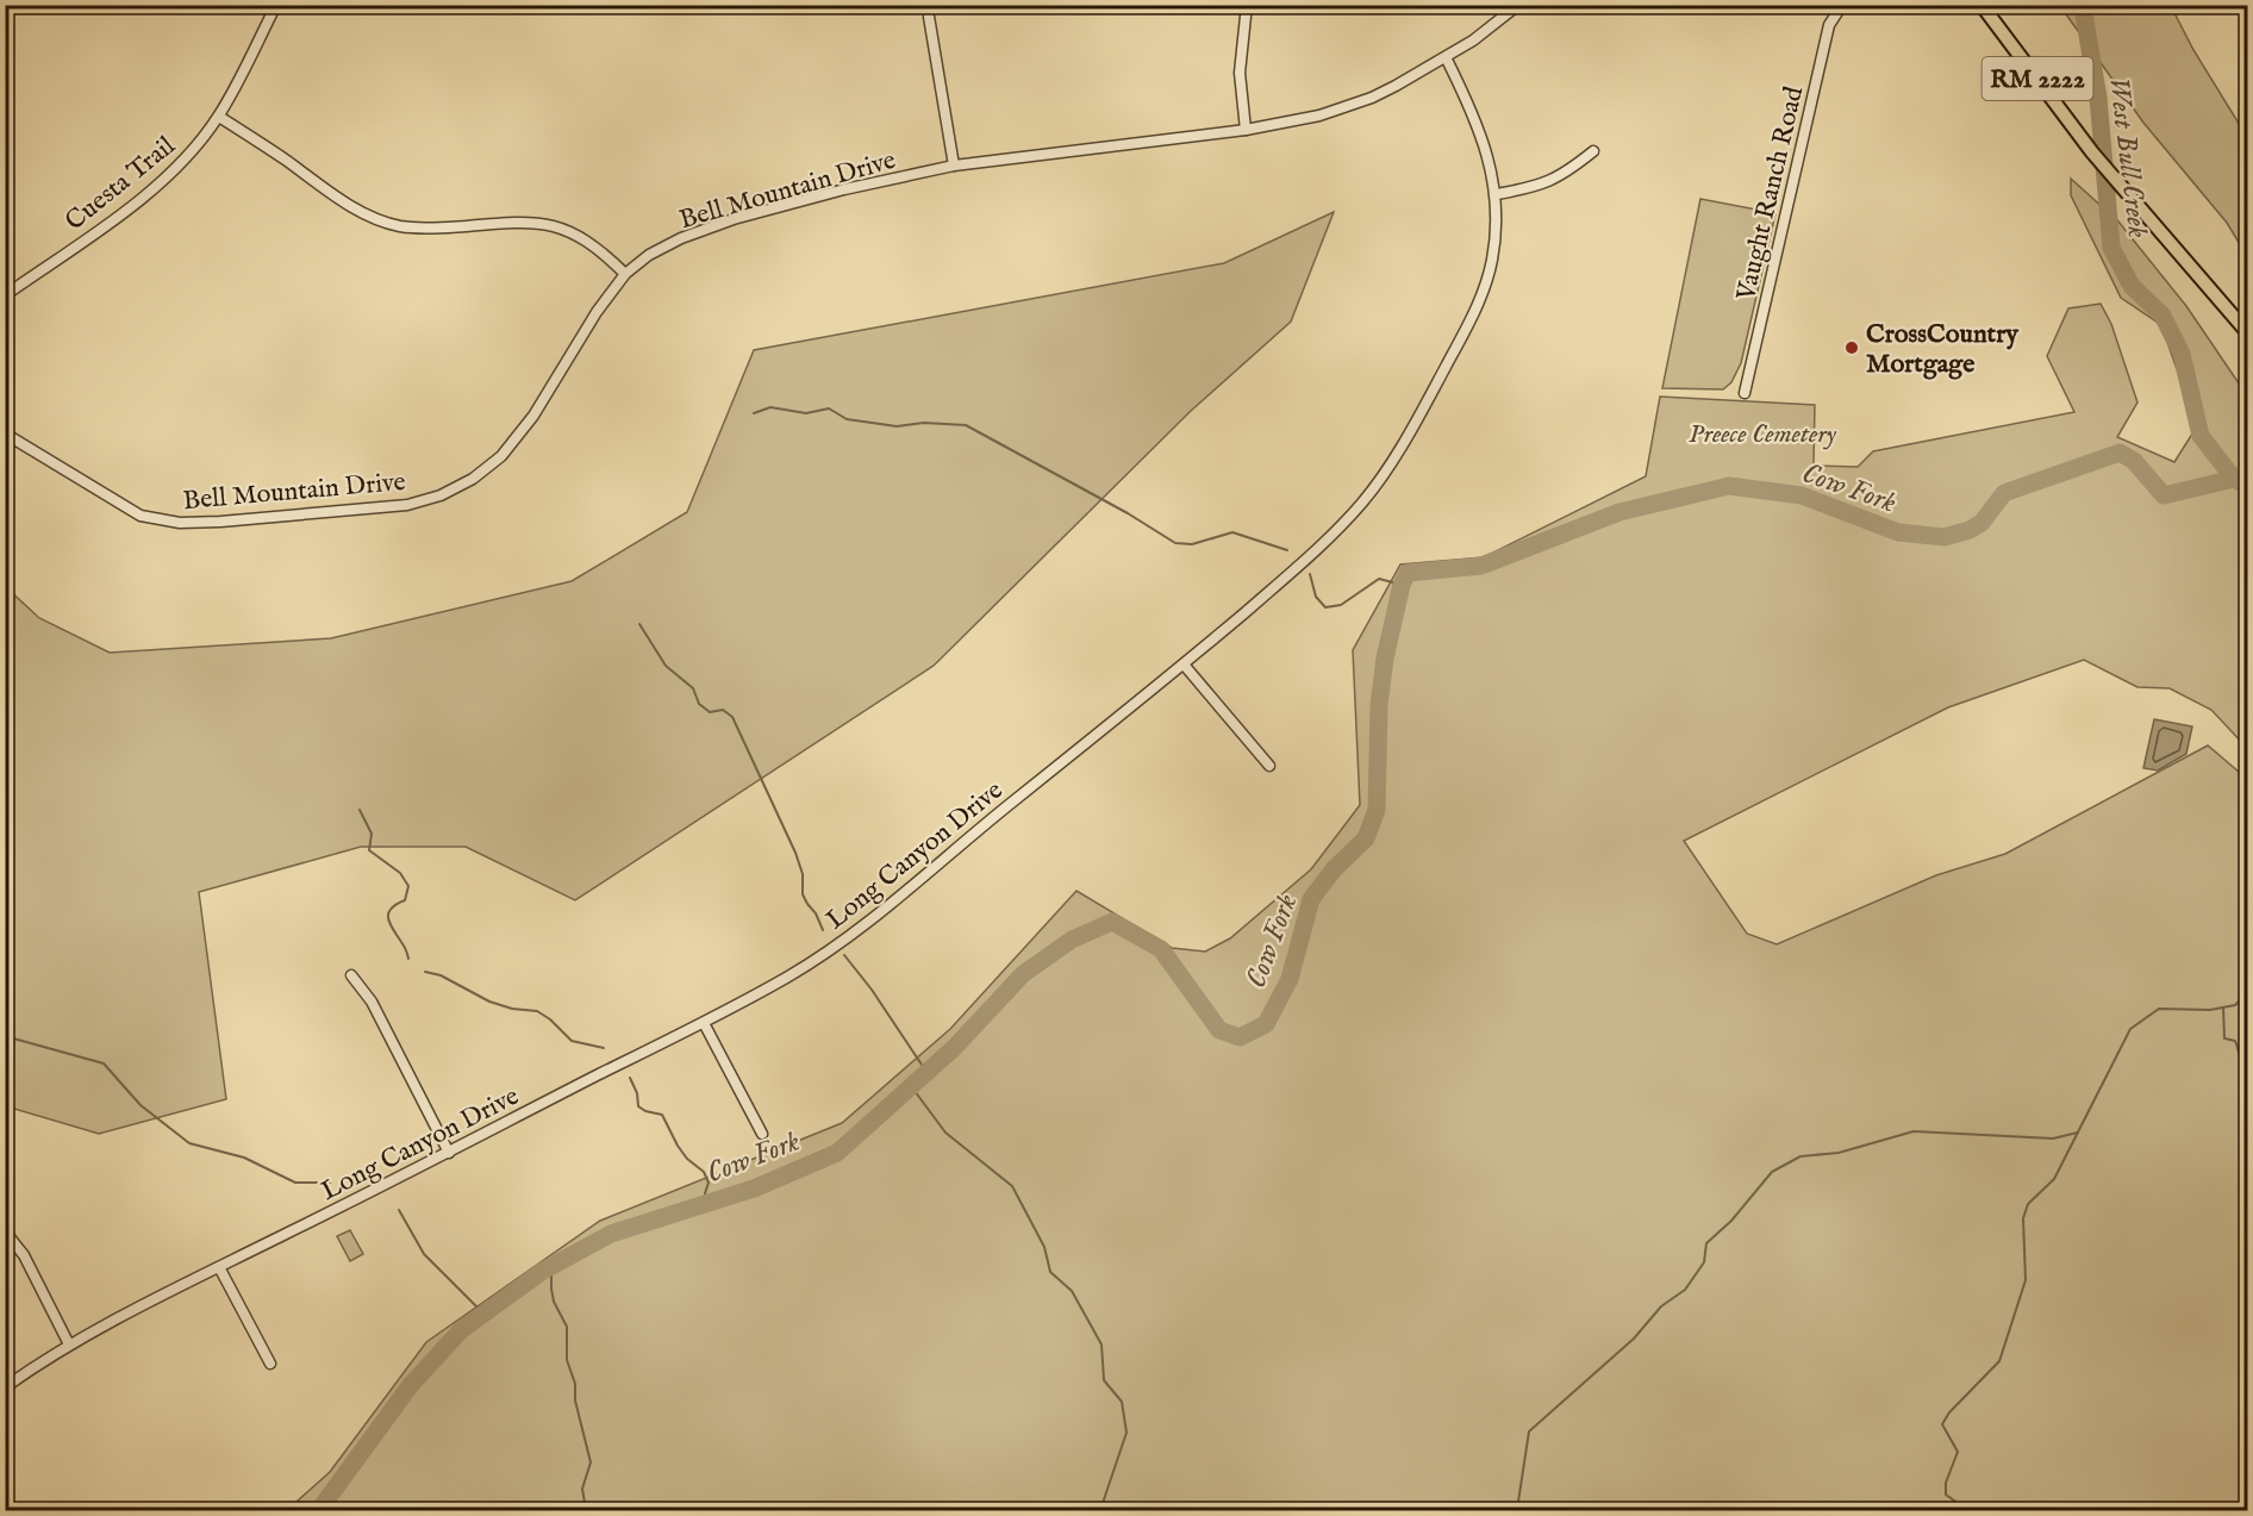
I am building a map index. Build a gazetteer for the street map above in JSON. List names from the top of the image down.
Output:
{
  "streets": {
    "main road": ["RM 2222"],
    "street": [
      "Cuesta Trail",
      "Bell Mountain Drive",
      "Vaught Ranch Road",
      "Long Canyon Drive"
    ]
  },
  "crossings": [
    ["Bell Mountain Drive", "Long Canyon Drive"]
  ],
  "water": ["West Bull Creek", "Cow Fork"],
  "parks": ["Preece Cemetery"],
  "places": ["CrossCountry Mortgage"]
}
